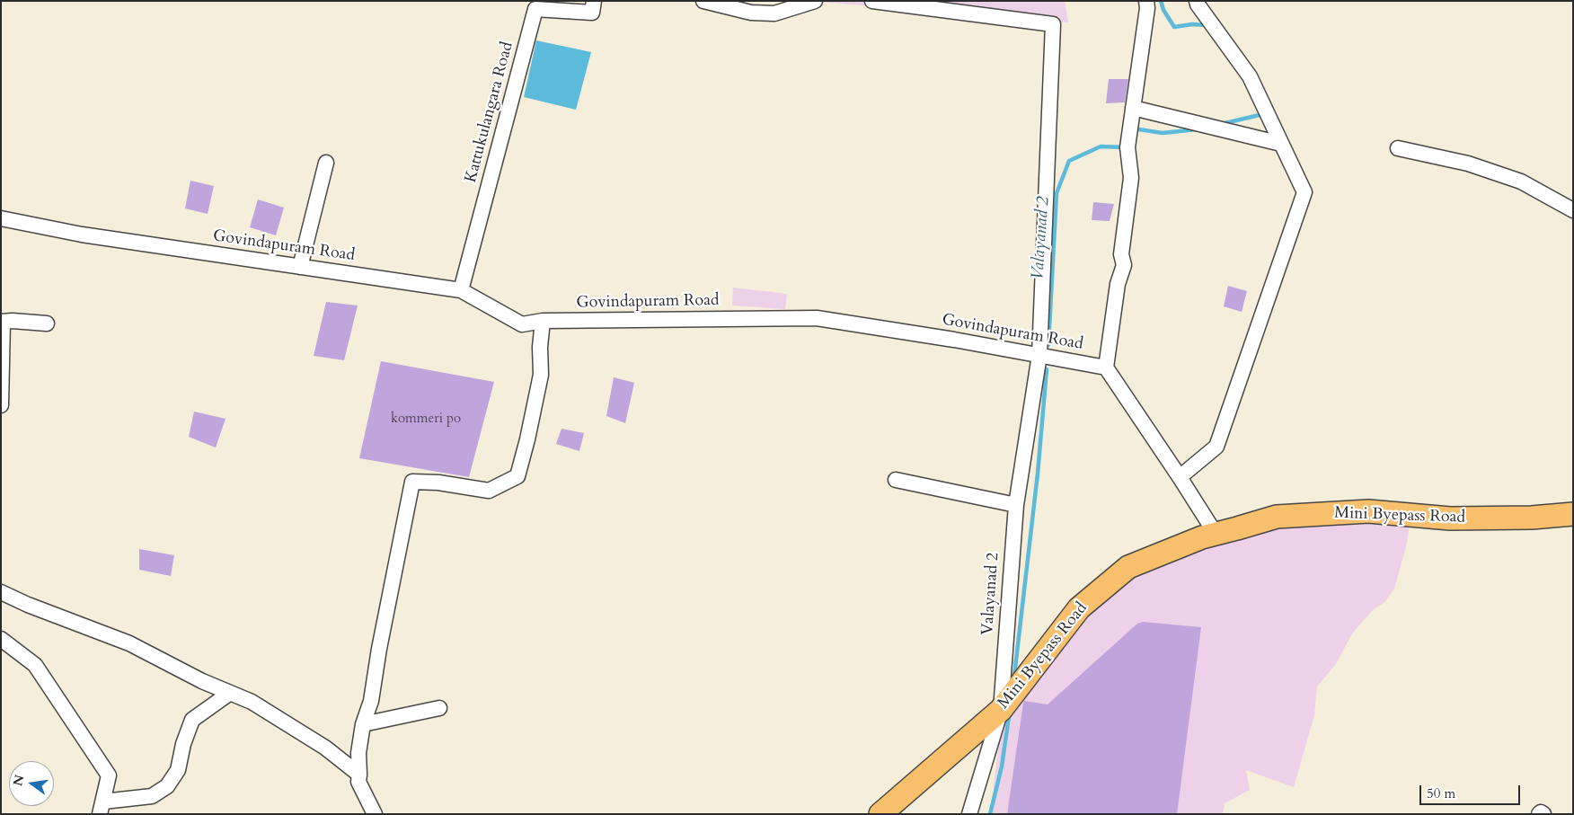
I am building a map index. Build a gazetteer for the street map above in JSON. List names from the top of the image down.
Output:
{
  "streets": {
    "main road": ["Mini Byepass Road"],
    "street": ["Kattukulangara Road", "Govindapuram Road", "Valayanad 2"]
  },
  "crossings": [
    ["Kattukulangara Road", "Govindapuram Road"],
    ["Govindapuram Road", "Valayanad 2"],
    ["Mini Byepass Road", "Valayanad 2"]
  ],
  "water": ["Valayanad 2"],
  "house_numbers": ["kommeri po"],
  "scale_bar": "50 m",
  "north": "left"
}
